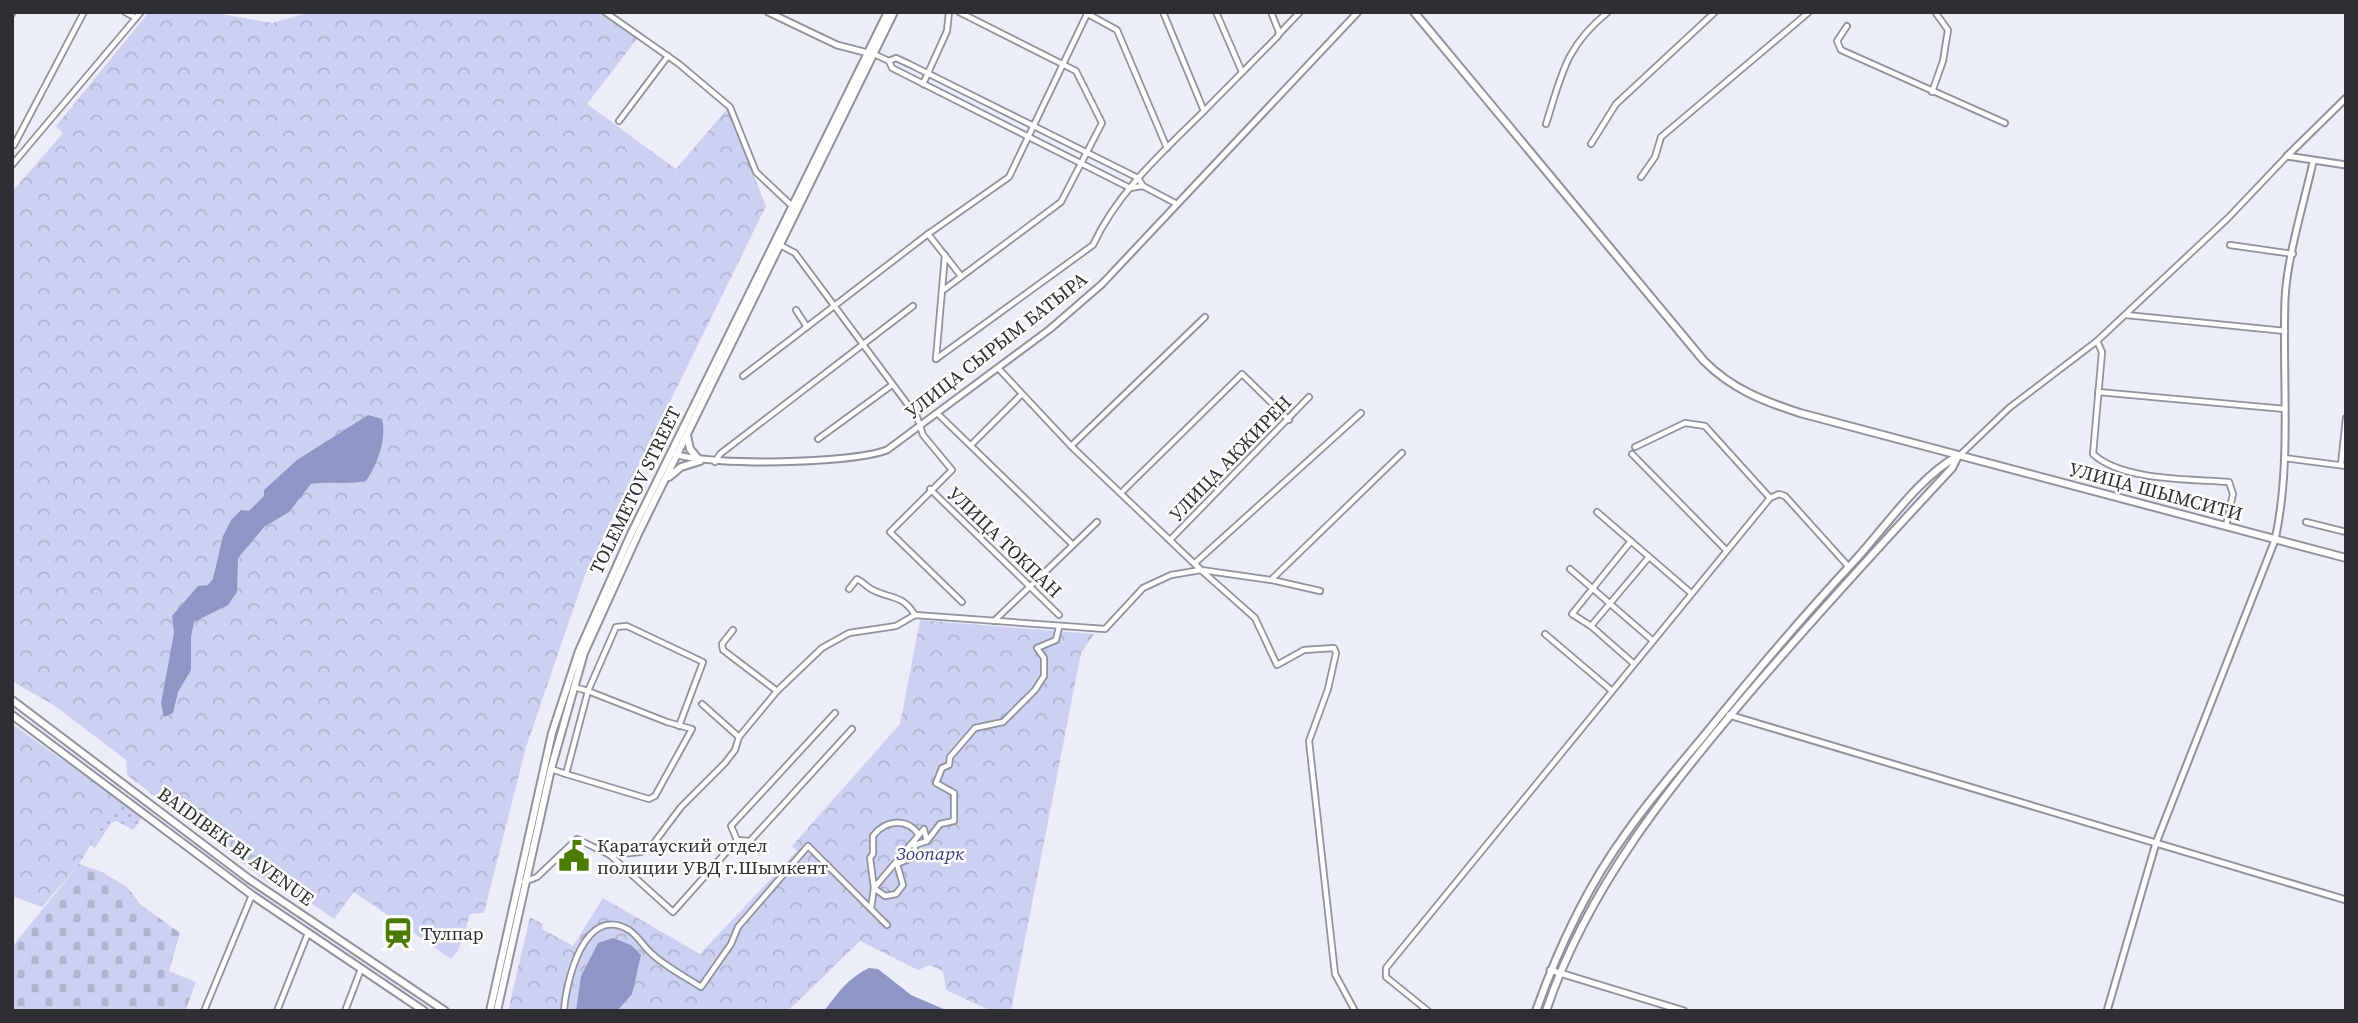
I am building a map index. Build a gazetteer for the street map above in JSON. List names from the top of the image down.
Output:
{
  "streets": {
    "main road": ["TOLEMETOV STREET", "УЛИЦА ШЫМСИТИ", "BAIDIBEK BI AVENUE"],
    "street": ["УЛИЦА СЫРЫМ БАТЫРА", "УЛИЦА АКЖИРЕН", "УЛИЦА ТОКПАН"]
  },
  "crossings": [
    ["УЛИЦА СЫРЫМ БАТЫРА", "TOLEMETOV STREET"]
  ],
  "parks": ["Зоопарк"],
  "places": {
    "public building": ["Каратауский отдел полиции УВД г.Шымкент"],
    "station": ["Тулпар"]
  }
}
